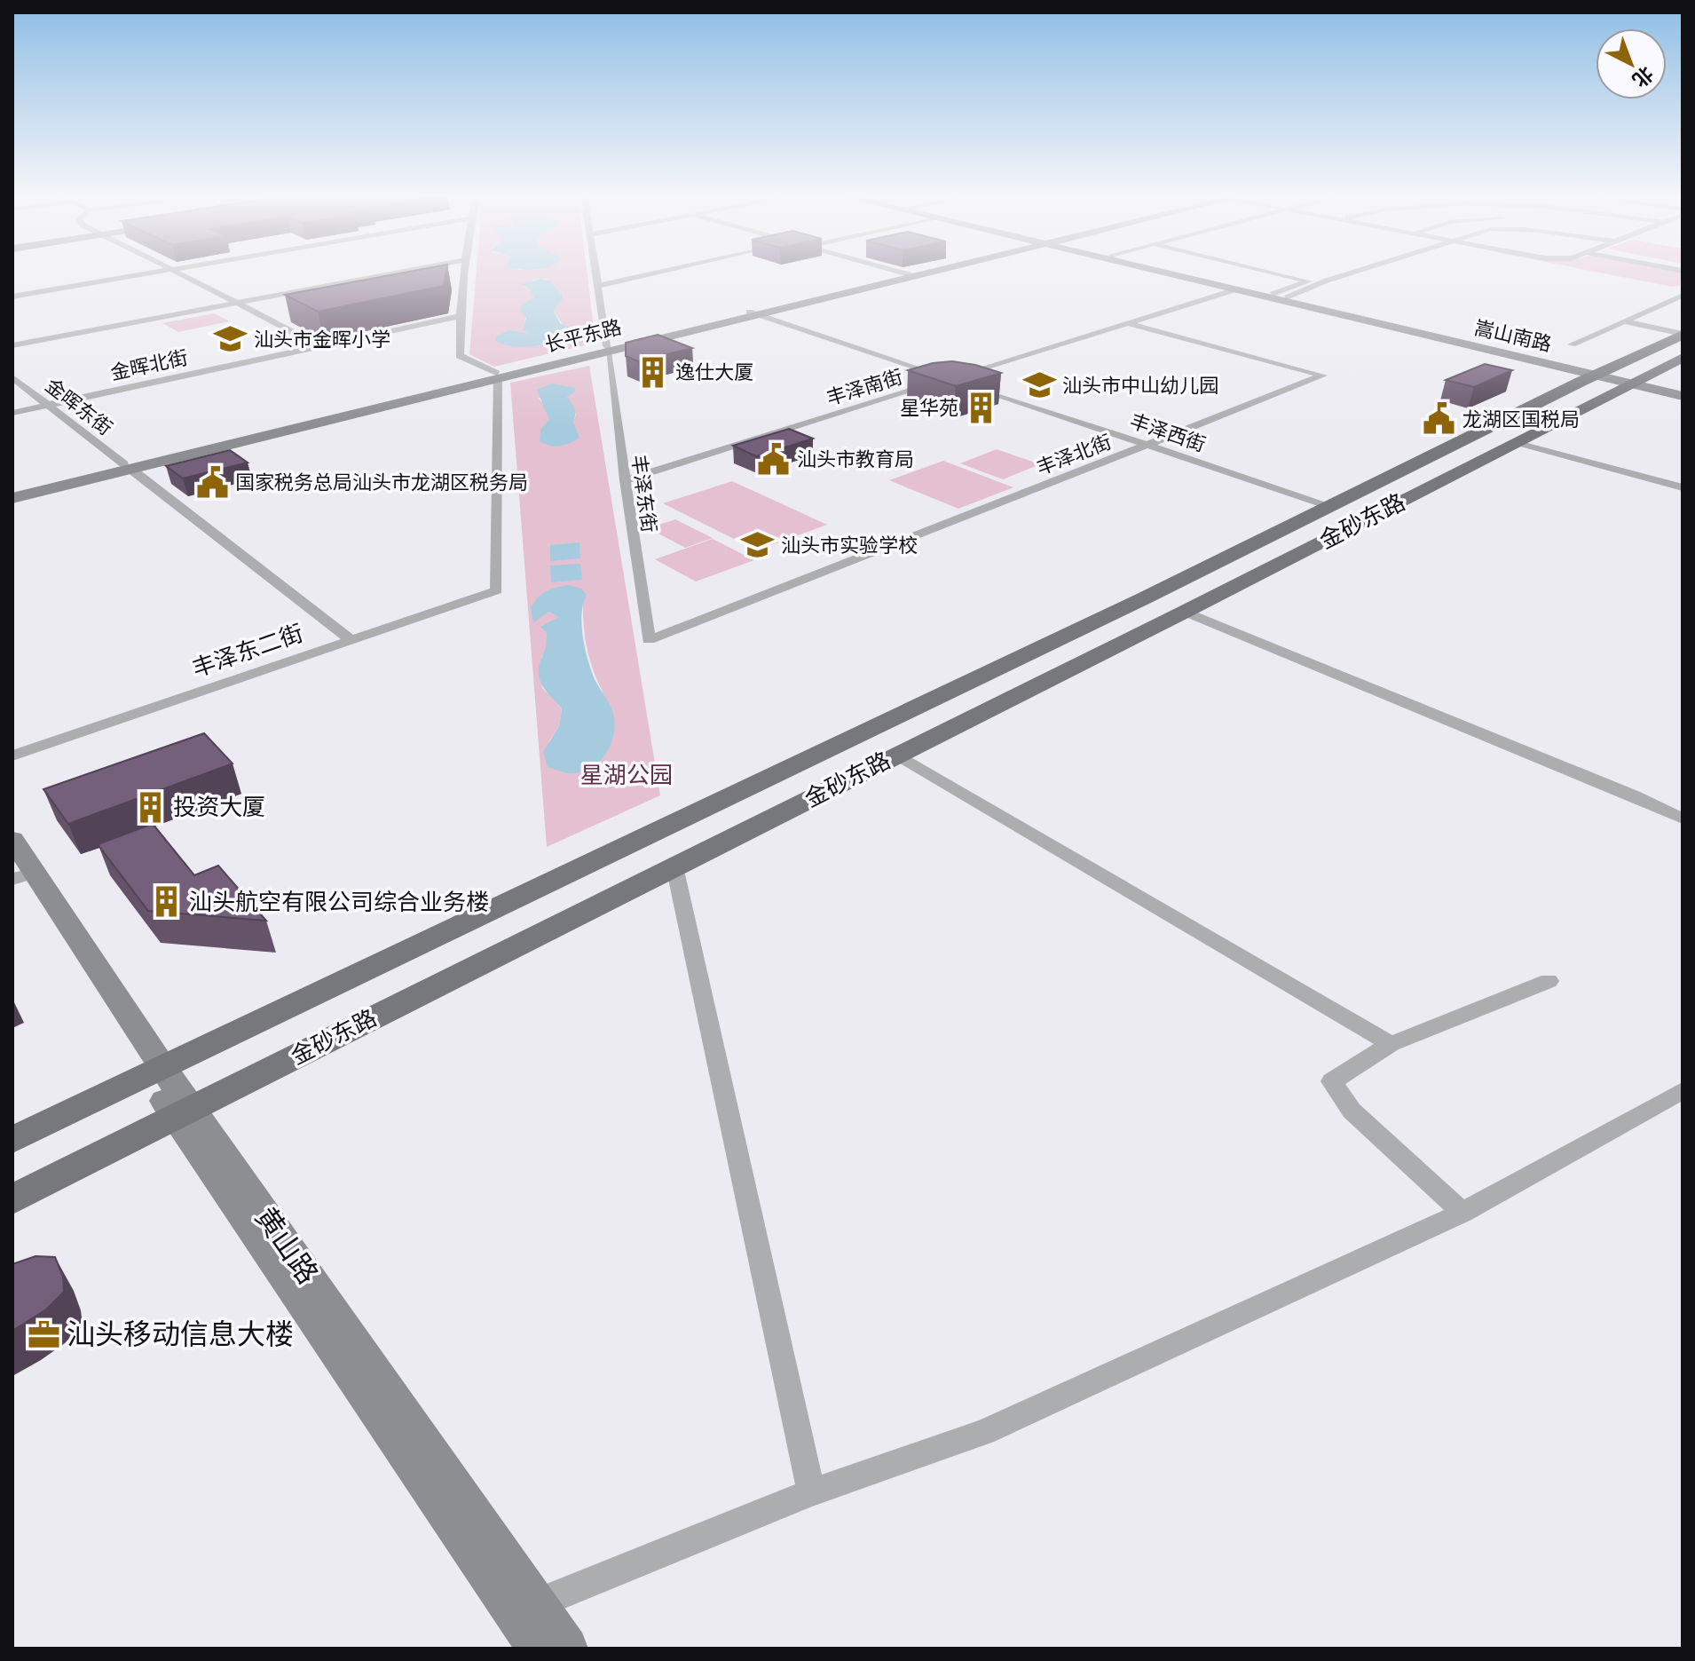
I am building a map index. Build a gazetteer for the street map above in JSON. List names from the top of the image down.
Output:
{
  "streets": {
    "main road": ["金砂东路"],
    "street": [
      "长平东路",
      "嵩山南路",
      "金晖北街",
      "丰泽南街",
      "金晖东街",
      "丰泽西街",
      "丰泽北街",
      "丰泽东街",
      "丰泽东二街",
      "黄山路"
    ]
  },
  "crossings": [
    ["长平东路", "金晖东街"],
    ["长平东路", "丰泽西街"],
    ["长平东路", "丰泽东街"],
    ["长平东路", "丰泽东二街"],
    ["嵩山南路", "丰泽南街"],
    ["嵩山南路", "金砂东路"],
    ["金晖北街", "金晖东街"],
    ["丰泽南街", "丰泽西街"],
    ["丰泽南街", "丰泽北街"],
    ["丰泽南街", "丰泽东街"],
    ["金晖东街", "丰泽东二街"],
    ["丰泽西街", "丰泽北街"],
    ["丰泽西街", "金砂东路"],
    ["丰泽北街", "丰泽东街"],
    ["金砂东路", "黄山路"]
  ],
  "parks": ["星湖公园"],
  "places": {
    "school or university": ["汕头市金晖小学", "汕头市中山幼儿园", "汕头市实验学校"],
    "building": [
      "逸仕大厦",
      "星华苑",
      "投资大厦",
      "汕头航空有限公司综合业务楼"
    ],
    "public building": ["龙湖区国税局", "汕头市教育局", "国家税务总局汕头市龙湖区税务局"],
    "office": ["汕头移动信息大楼"]
  },
  "north": "bottom right"
}
